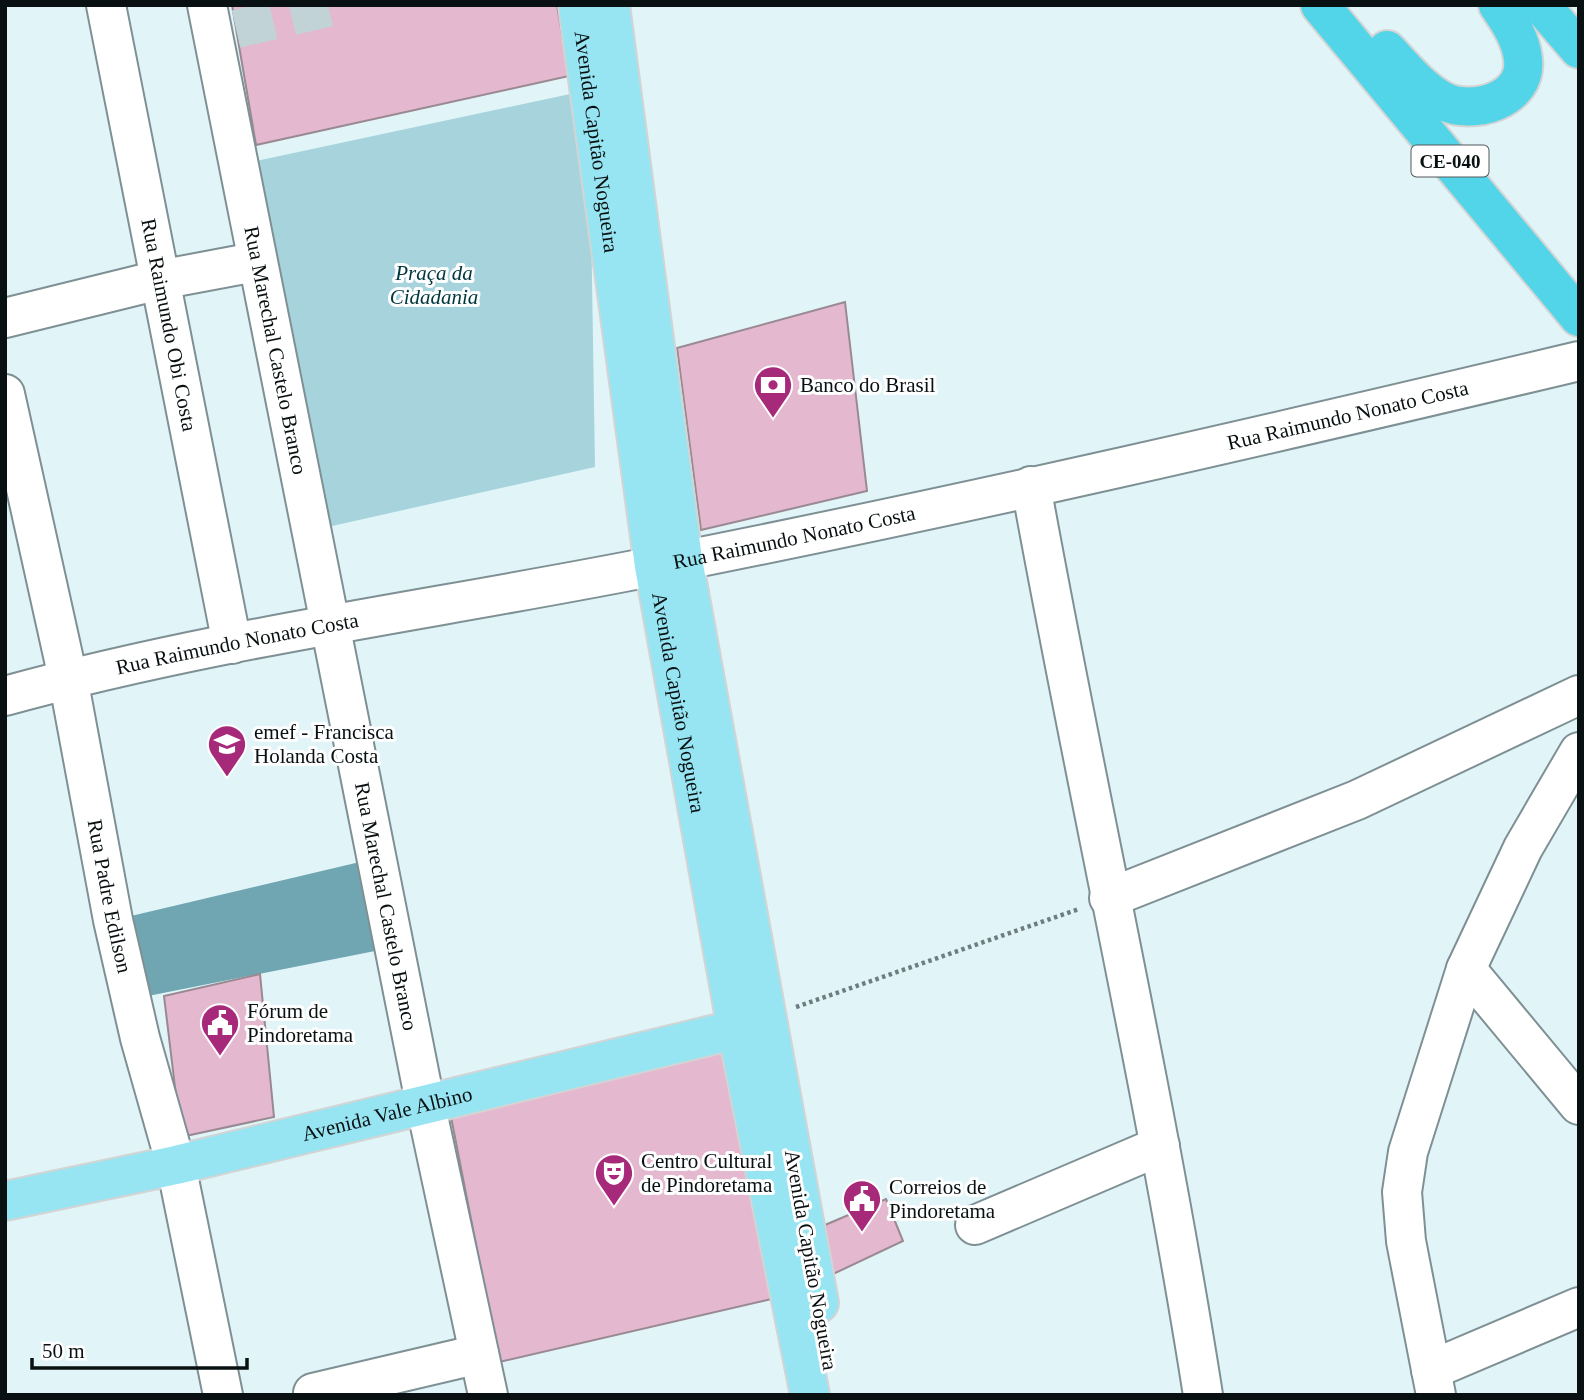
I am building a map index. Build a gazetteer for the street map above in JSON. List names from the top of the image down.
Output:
{
  "streets": {
    "highway": ["CE-040"],
    "main road": ["Avenida Capitão Nogueira", "Avenida Vale Albino"],
    "street": [
      "Rua Raimundo Obi Costa",
      "Rua Marechal Castelo Branco",
      "Rua Raimundo Nonato Costa",
      "Rua Padre Edilson"
    ]
  },
  "crossings": [
    ["Avenida Capitão Nogueira", "Rua Raimundo Nonato Costa"],
    ["Avenida Capitão Nogueira", "Avenida Vale Albino"],
    ["Rua Raimundo Obi Costa", "Rua Raimundo Nonato Costa"],
    ["Rua Marechal Castelo Branco", "Rua Raimundo Nonato Costa"],
    ["Rua Marechal Castelo Branco", "Avenida Vale Albino"],
    ["Rua Raimundo Nonato Costa", "Rua Padre Edilson"],
    ["Rua Padre Edilson", "Avenida Vale Albino"]
  ],
  "parks": ["Praça da Cidadania"],
  "places": {
    "bank": ["Banco do Brasil"],
    "school or university": ["emef - Francisca Holanda Costa"],
    "public building": ["Fórum de Pindoretama", "Correios de Pindoretama"],
    "theatre": ["Centro Cultural de Pindoretama"]
  },
  "scale_bar": "50 m"
}
